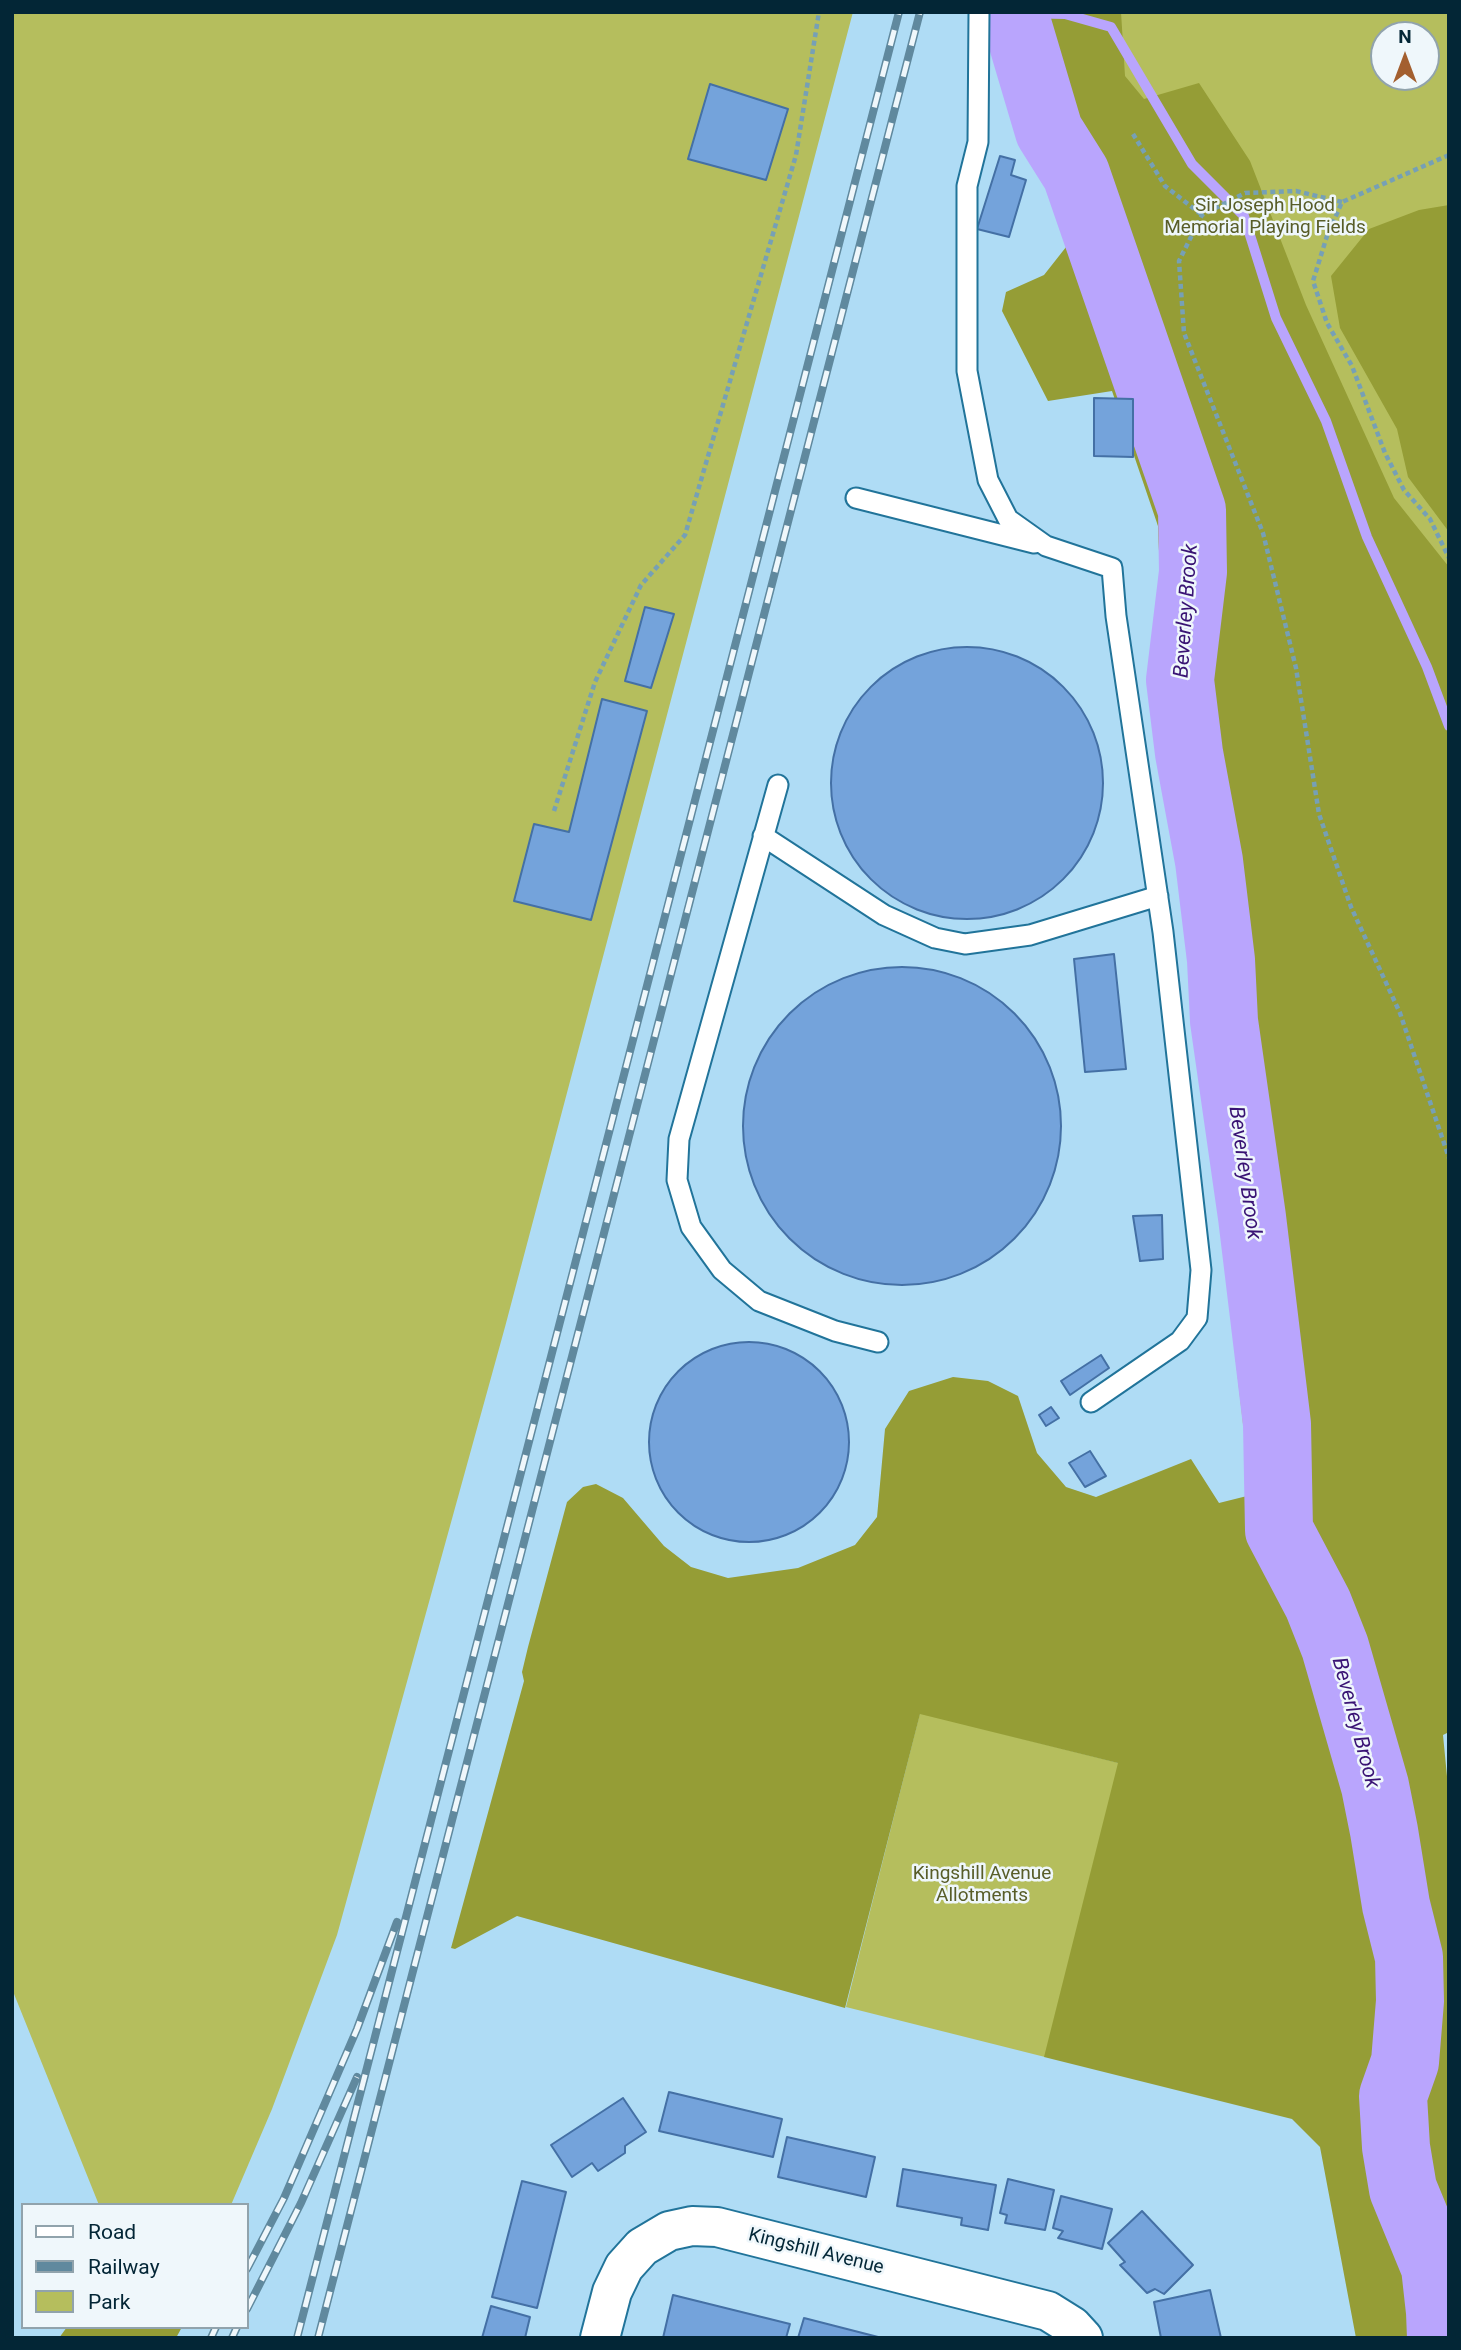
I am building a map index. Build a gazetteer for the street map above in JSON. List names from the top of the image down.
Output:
{
  "streets": {
    "street": ["Kingshill Avenue"]
  },
  "water": ["Beverley Brook"],
  "parks": ["Sir Joseph Hood Memorial Playing Fields", "Kingshill Avenue Allotments"],
  "legend": ["Road", "Railway", "Park"],
  "north": "top"
}
